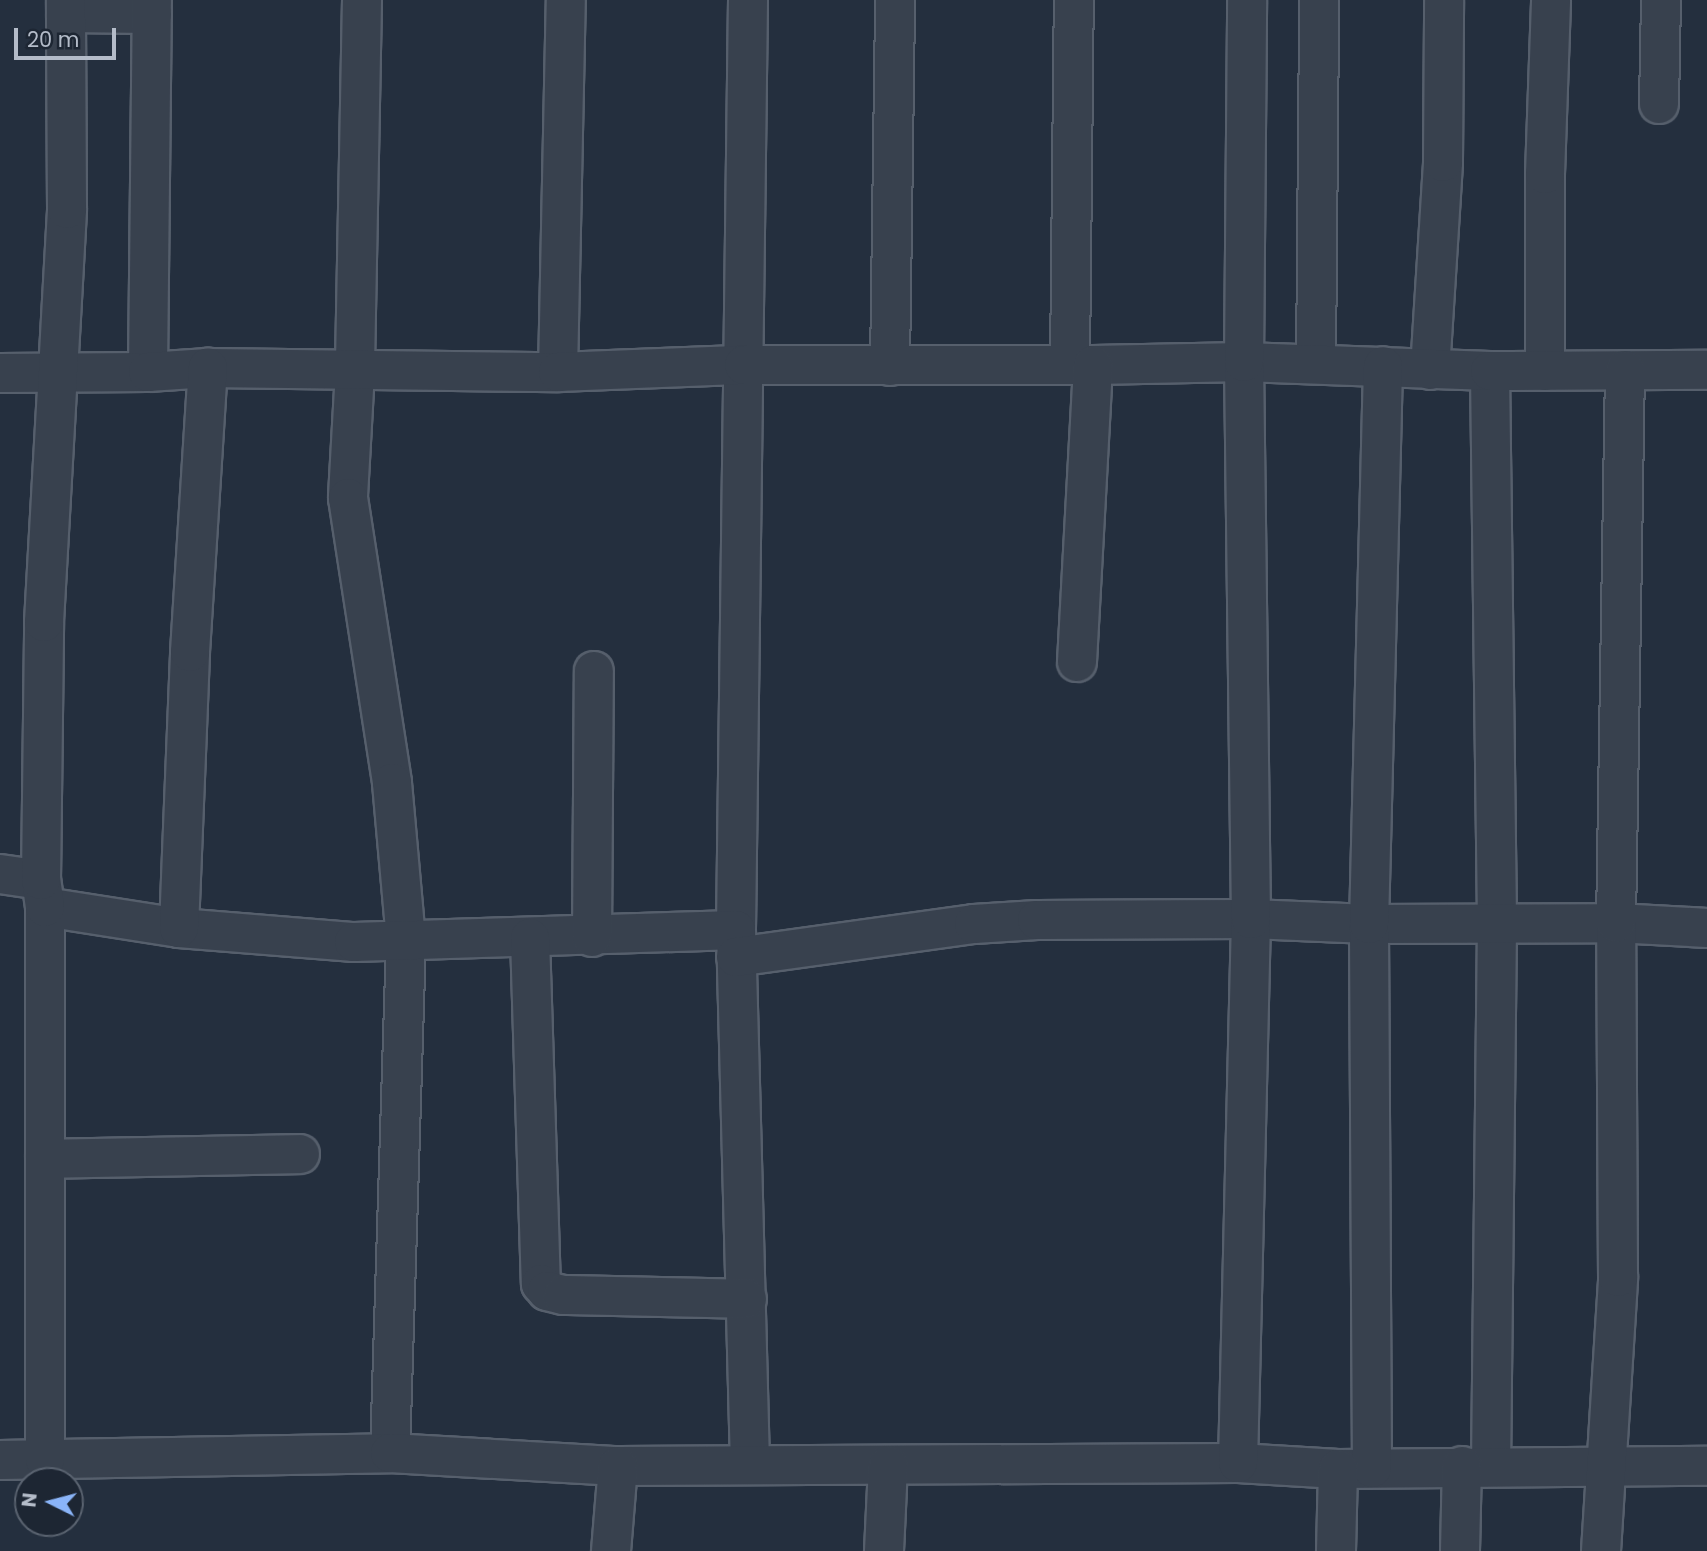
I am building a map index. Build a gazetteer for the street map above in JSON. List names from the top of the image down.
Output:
{
  "scale_bar": "20 m",
  "north": "left"
}
